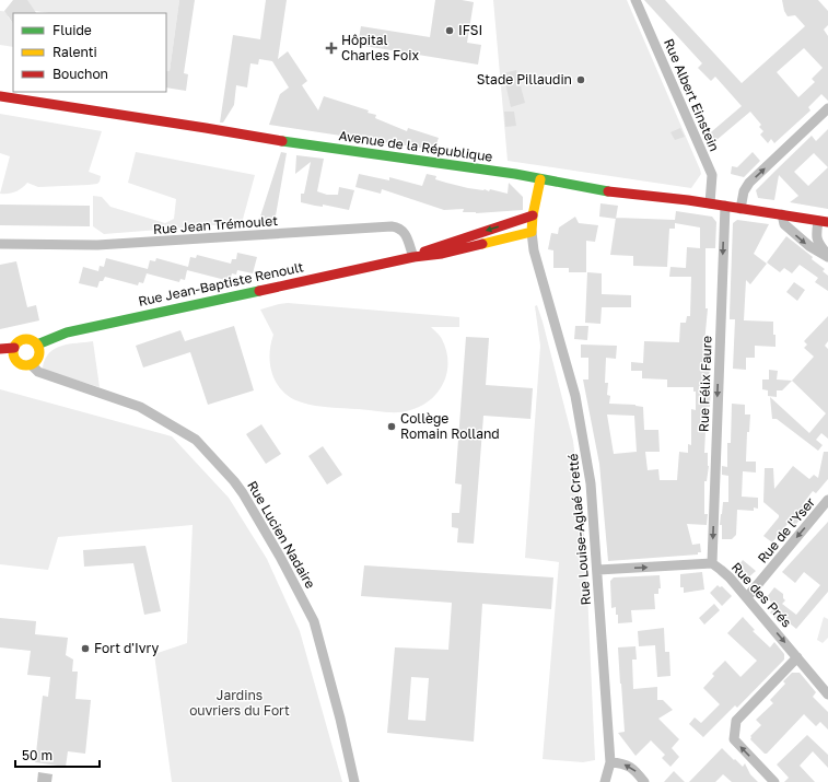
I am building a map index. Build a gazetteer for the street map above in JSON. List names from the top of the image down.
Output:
{
  "streets": {
    "main road": ["Avenue de la République", "Rue Jean-Baptiste Renoult"],
    "street": [
      "Rue Albert Einstein",
      "Rue Jean Trémoulet",
      "Rue Félix Faure",
      "Rue Louise-Aglaé Cretté",
      "Rue de l'Yser",
      "Rue Lucien Nadaire",
      "Rue des Prés"
    ]
  },
  "crossings": [
    ["Rue Albert Einstein", "Avenue de la République"],
    ["Avenue de la République", "Rue Félix Faure"],
    ["Rue Jean Trémoulet", "Rue Jean-Baptiste Renoult"],
    ["Rue Jean-Baptiste Renoult", "Rue Louise-Aglaé Cretté"],
    ["Rue Jean-Baptiste Renoult", "Rue Lucien Nadaire"],
    ["Rue Félix Faure", "Rue des Prés"],
    ["Rue Louise-Aglaé Cretté", "Rue des Prés"],
    ["Rue de l'Yser", "Rue des Prés"]
  ],
  "one_way": ["Rue Félix Faure", "Rue de l'Yser", "Rue des Prés"],
  "parks": ["Jardins ouvriers du Fort"],
  "places": {
    "other": [
      "IFSI",
      "Stade Pillaudin",
      "Collège Romain Rolland",
      "Fort d'Ivry"
    ],
    "health": ["Hôpital Charles Foix"]
  },
  "legend": ["Fluide", "Ralenti", "Bouchon"],
  "scale_bar": "50 m"
}
